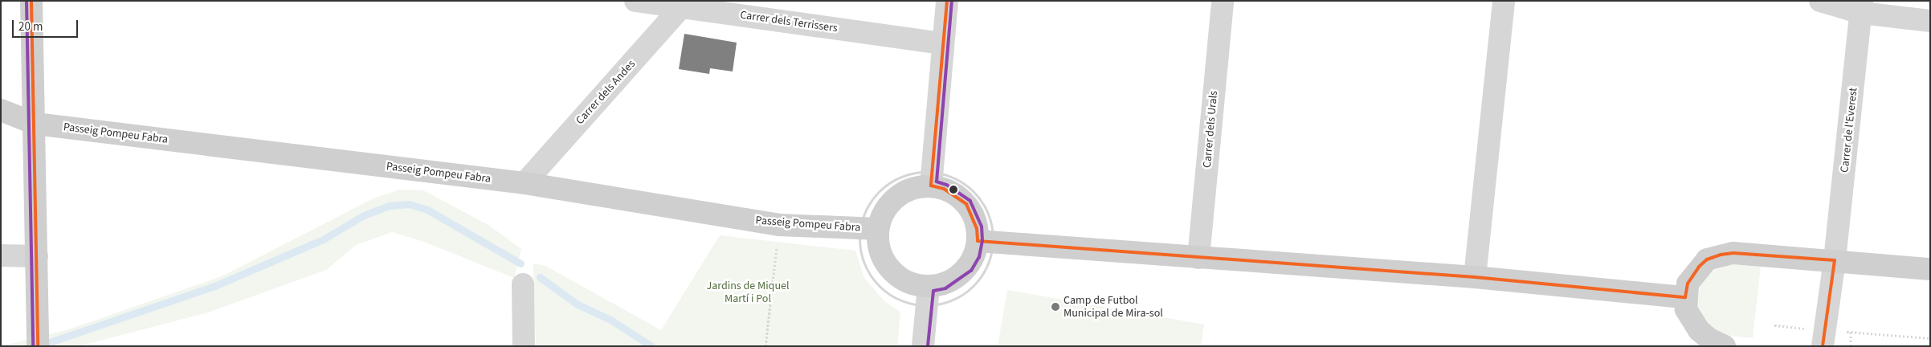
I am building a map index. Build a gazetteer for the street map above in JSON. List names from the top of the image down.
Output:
{
  "streets": {
    "street": [
      "Carrer dels Terrissers",
      "Carrer dels Andes",
      "Carrer dels Urals",
      "Carrer de l'Everest",
      "Passeig Pompeu Fabra"
    ]
  },
  "crossings": [
    ["Carrer dels Terrissers", "Carrer dels Andes"],
    ["Carrer dels Andes", "Passeig Pompeu Fabra"]
  ],
  "parks": ["Jardins de Miquel Martí i Pol"],
  "places": ["Camp de Futbol Municipal de Mira-sol"],
  "scale_bar": "20 m"
}
